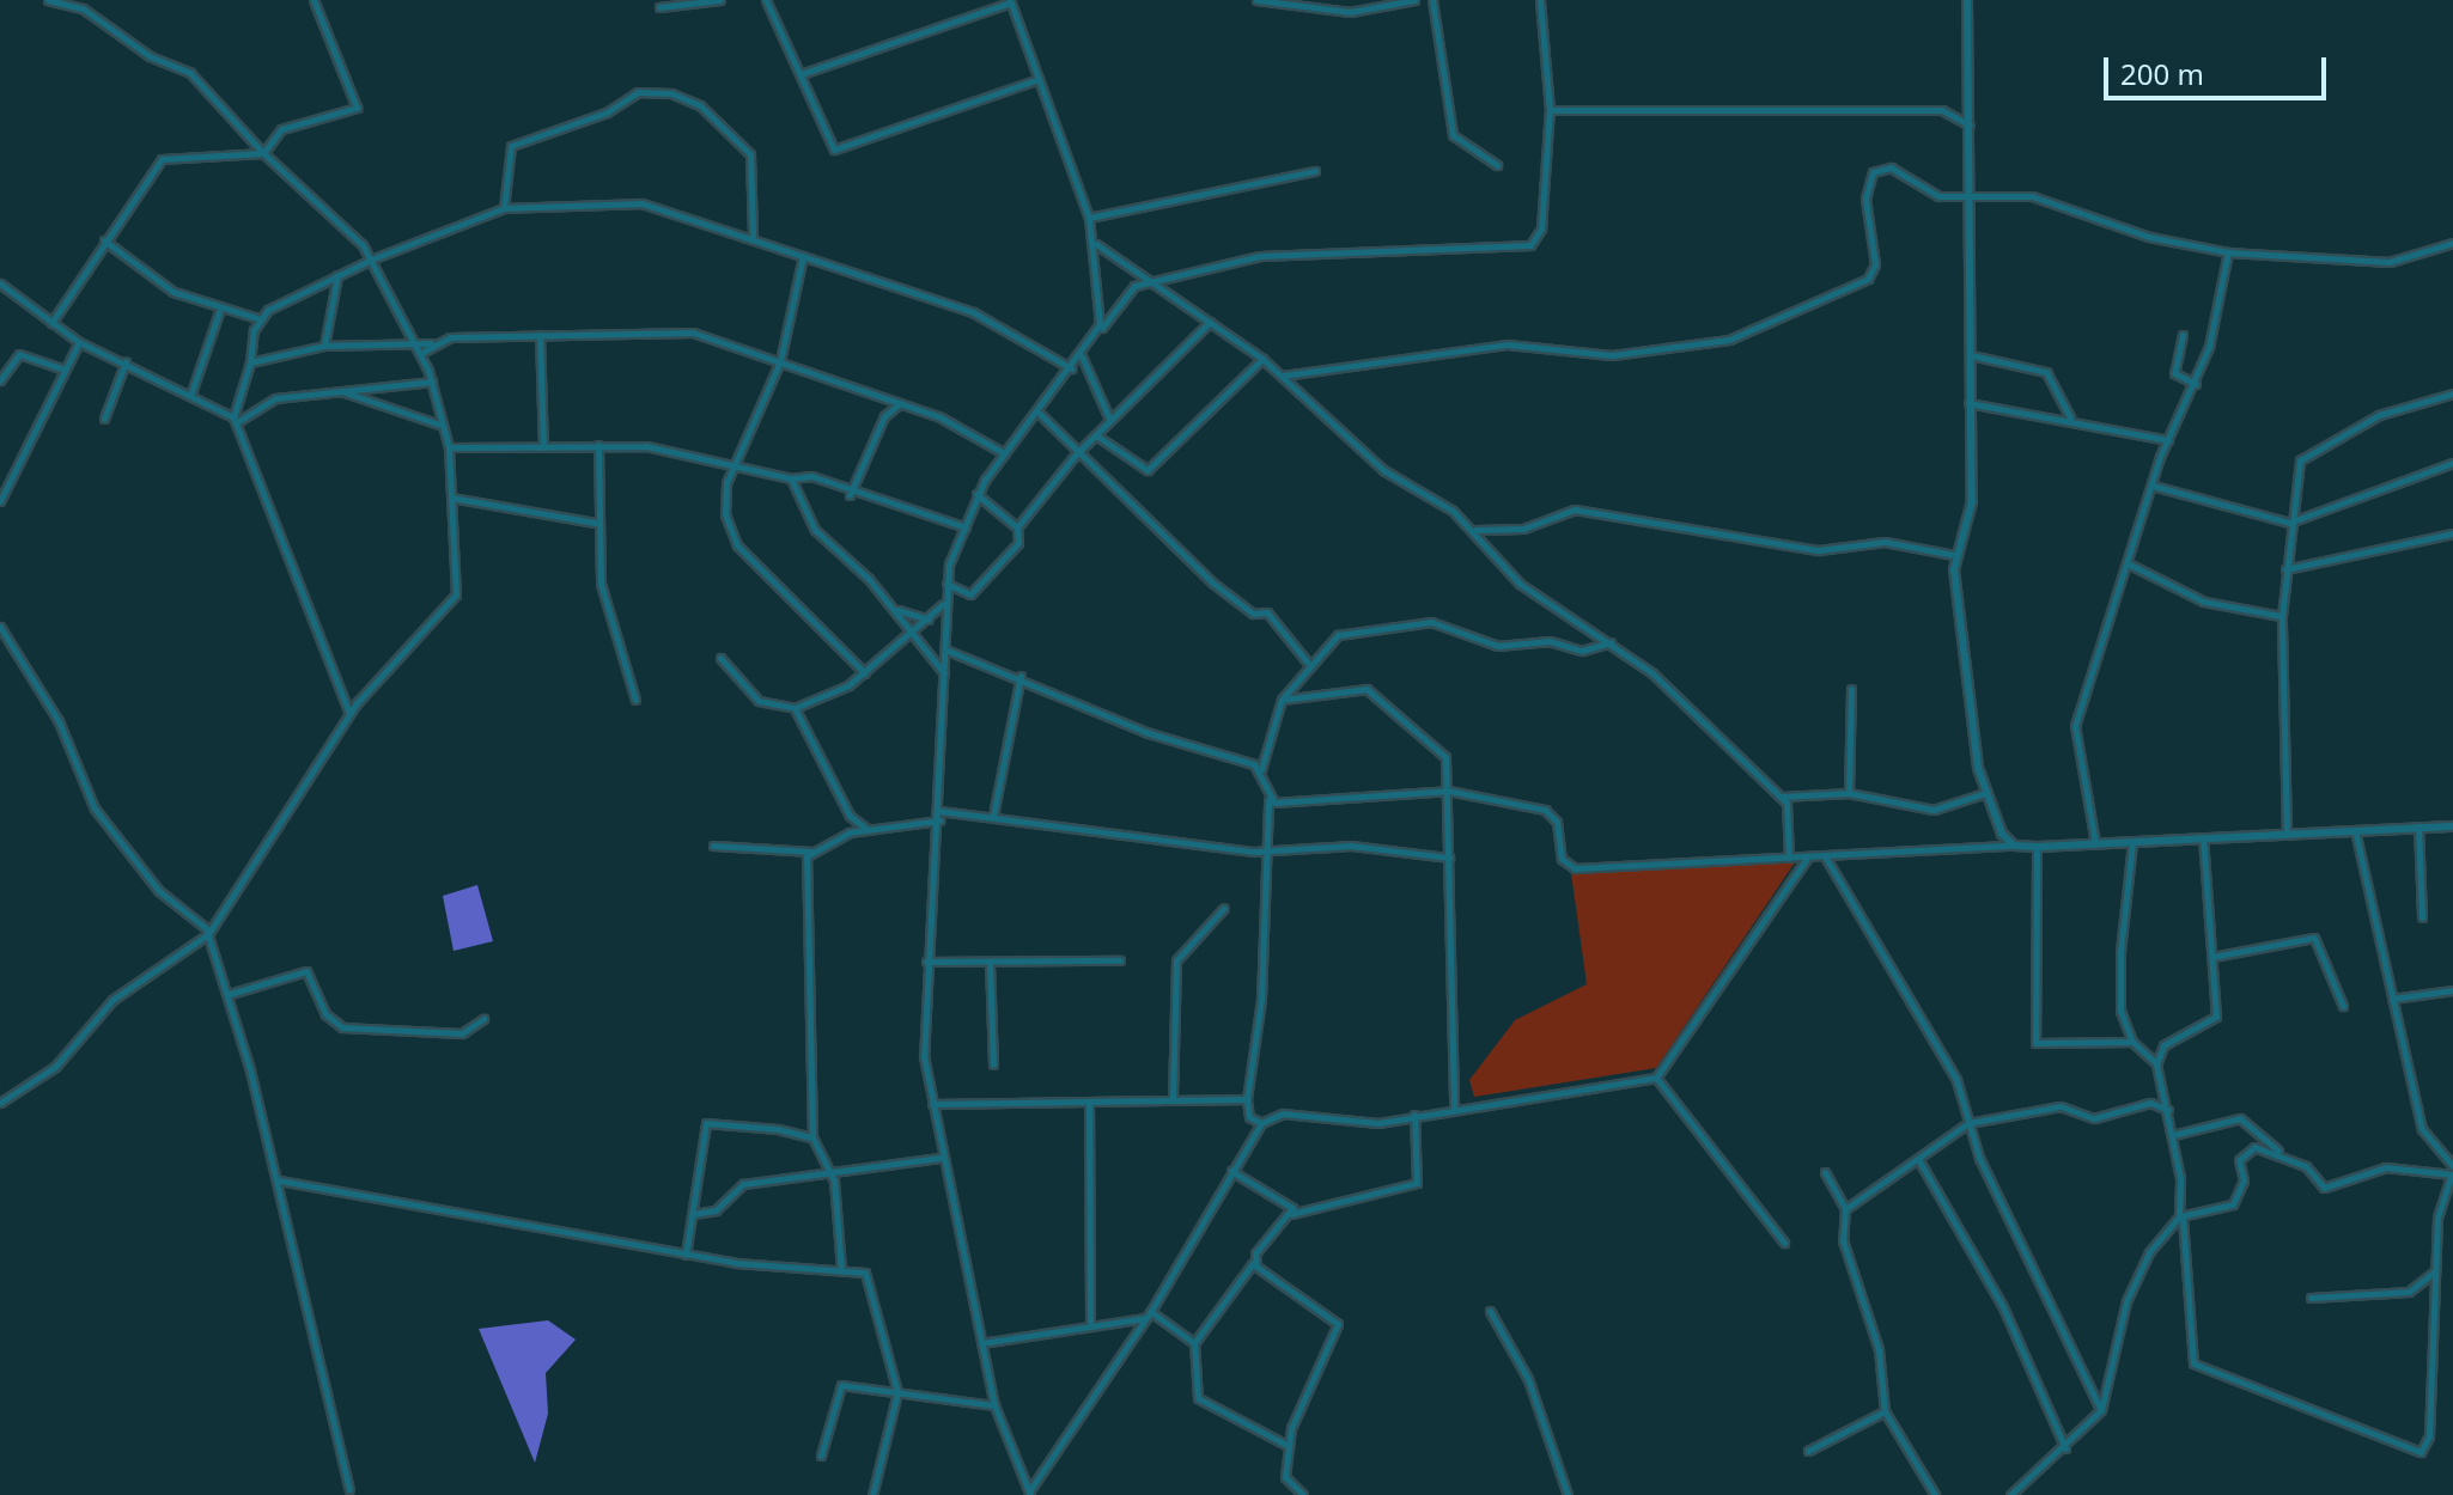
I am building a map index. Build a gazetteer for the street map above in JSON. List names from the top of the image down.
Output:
{
  "scale_bar": "200 m"
}
